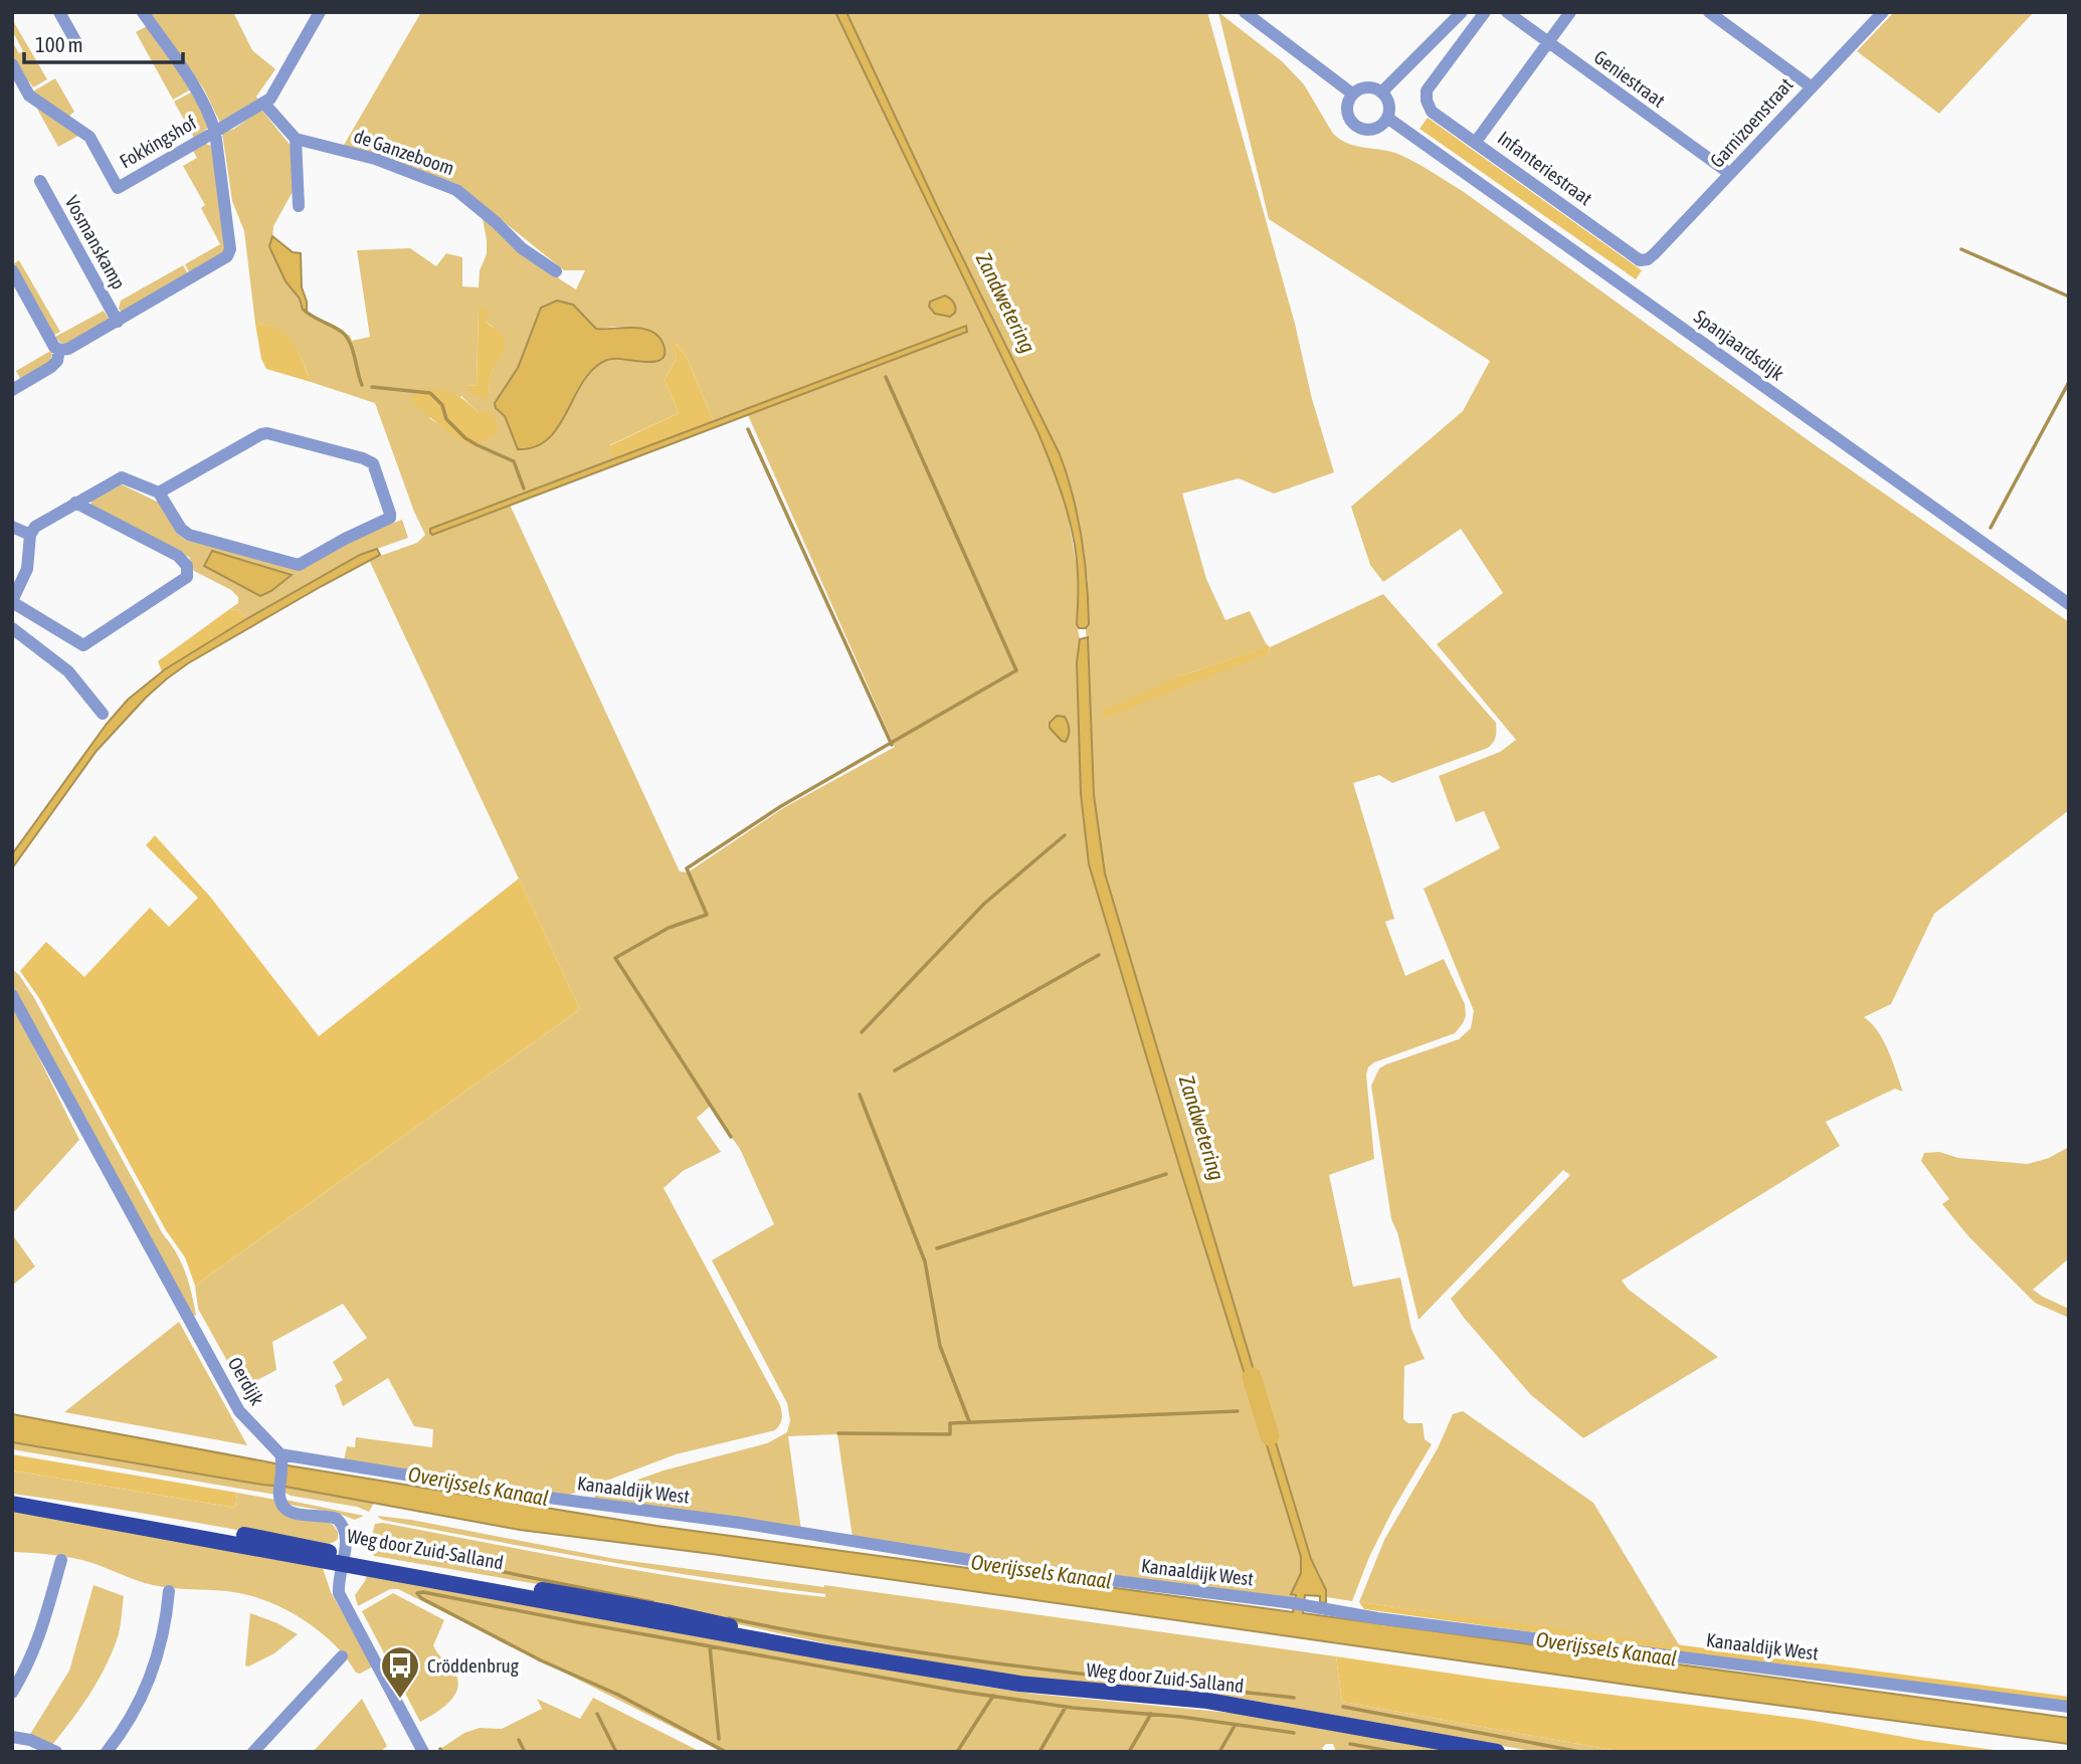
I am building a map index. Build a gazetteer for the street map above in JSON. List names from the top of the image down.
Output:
{
  "streets": {
    "main road": ["Weg door Zuid-Salland"],
    "street": [
      "Geniestraat",
      "Garnizoenstraat",
      "Fokkingshof",
      "de Ganzeboom",
      "Infanteriestraat",
      "Vosmanskamp",
      "Spanjaardsdijk",
      "Oerdijk",
      "Kanaaldijk West"
    ]
  },
  "crossings": [
    ["Geniestraat", "Garnizoenstraat"],
    ["Garnizoenstraat", "Infanteriestraat"],
    ["Fokkingshof", "Vosmanskamp"],
    ["Oerdijk", "Kanaaldijk West"]
  ],
  "water": ["Zandwetering", "Overijssels Kanaal"],
  "places": {
    "bus stop": ["Cröddenbrug"]
  },
  "scale_bar": "100 m"
}
